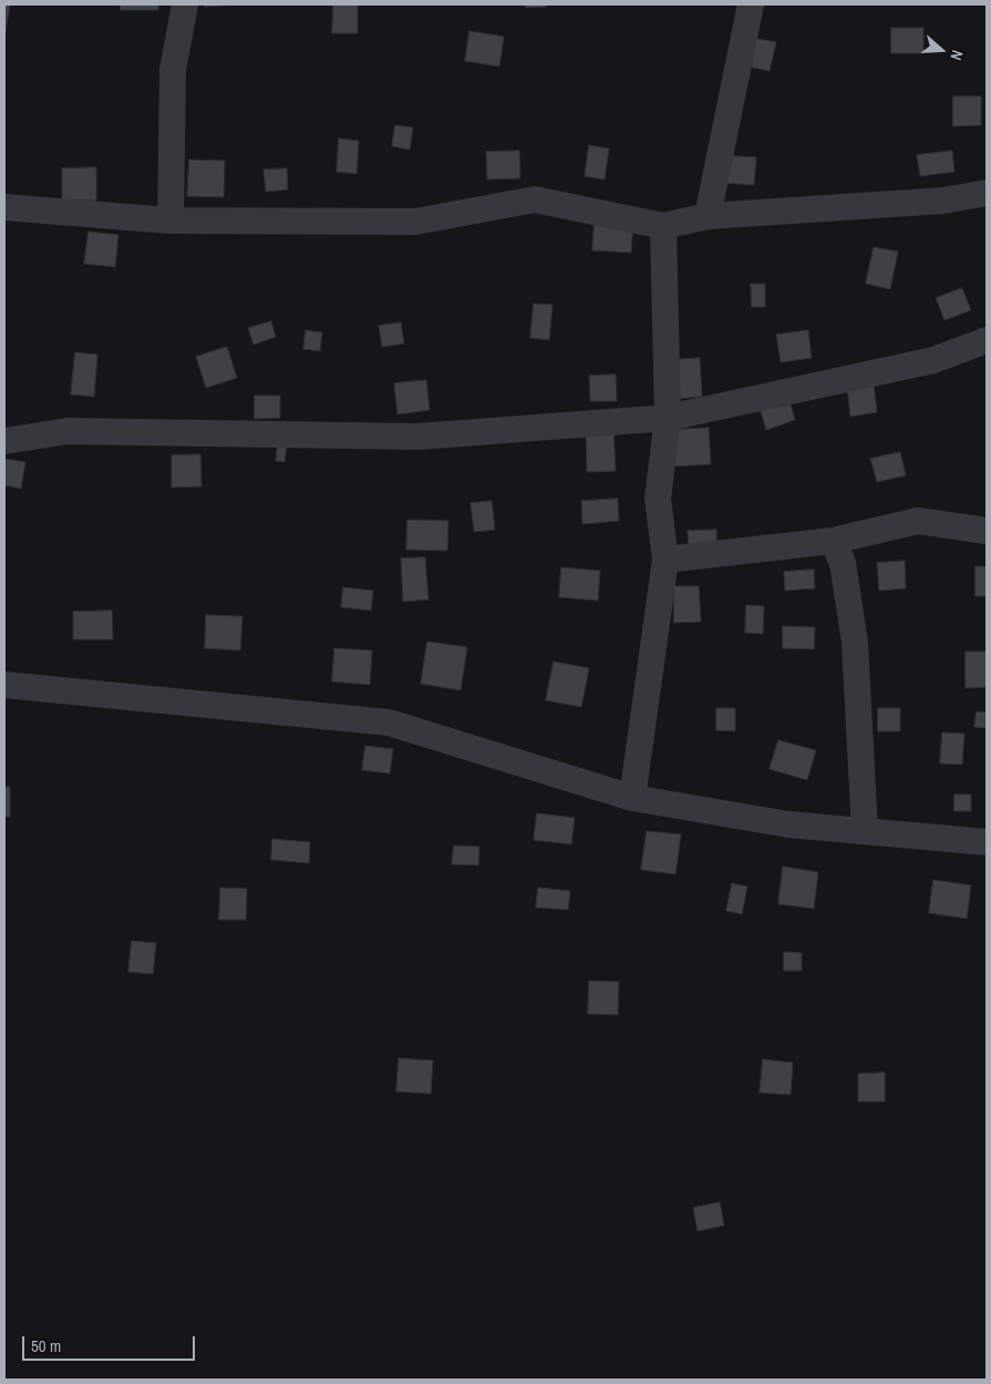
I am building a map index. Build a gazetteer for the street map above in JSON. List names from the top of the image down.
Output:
{
  "scale_bar": "50 m",
  "north": "right"
}
